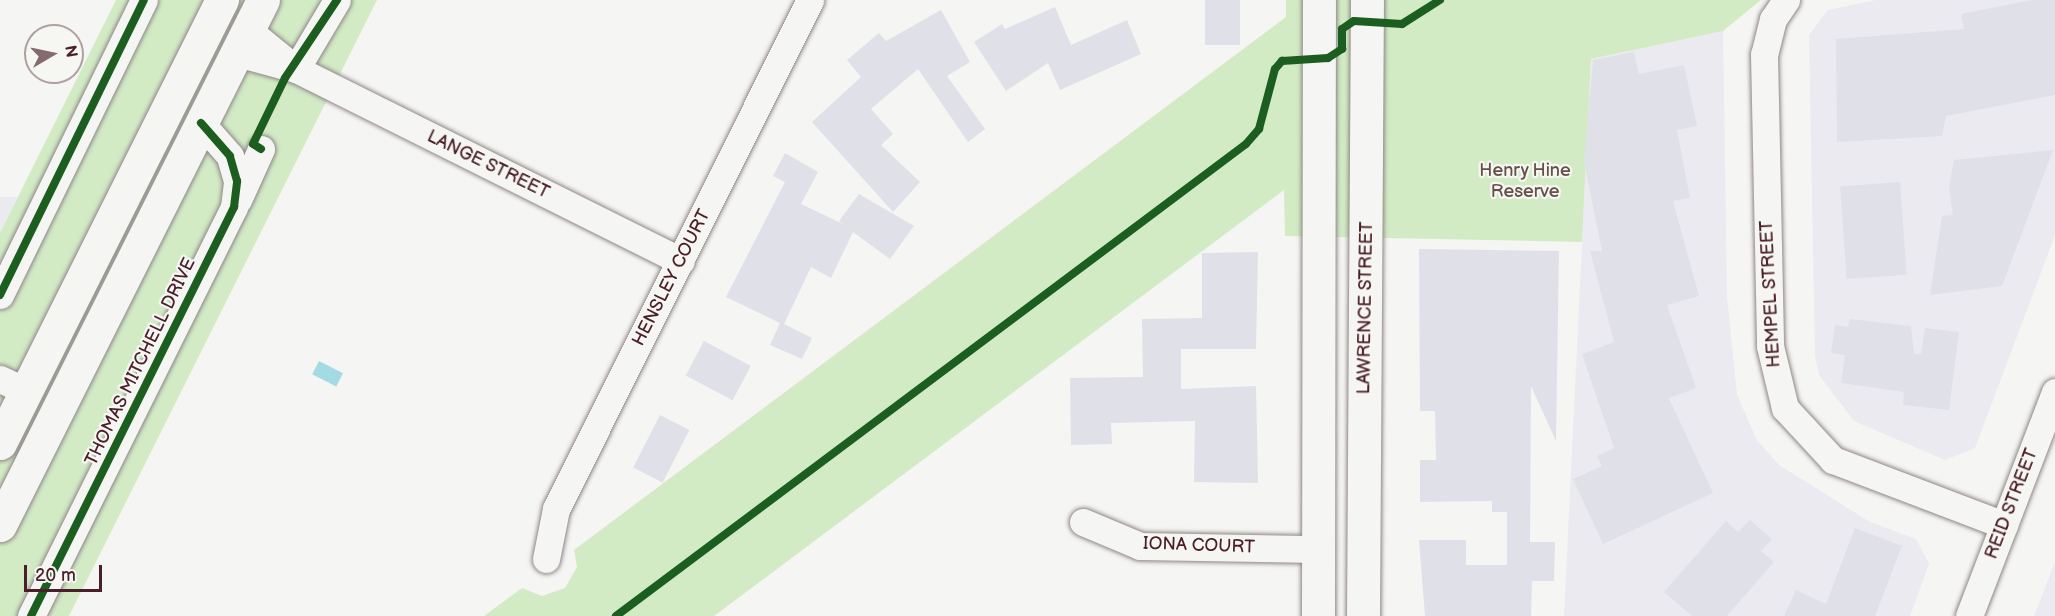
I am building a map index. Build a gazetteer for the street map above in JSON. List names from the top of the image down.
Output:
{
  "streets": {
    "street": [
      "LANGE STREET",
      "HENSLEY COURT",
      "HEMPEL STREET",
      "LAWRENCE STREET",
      "THOMAS MITCHELL DRIVE",
      "REID STREET",
      "IONA COURT"
    ]
  },
  "crossings": [
    ["LANGE STREET", "HENSLEY COURT"],
    ["HEMPEL STREET", "REID STREET"]
  ],
  "parks": ["Henry Hine Reserve"],
  "scale_bar": "20 m",
  "north": "right"
}
